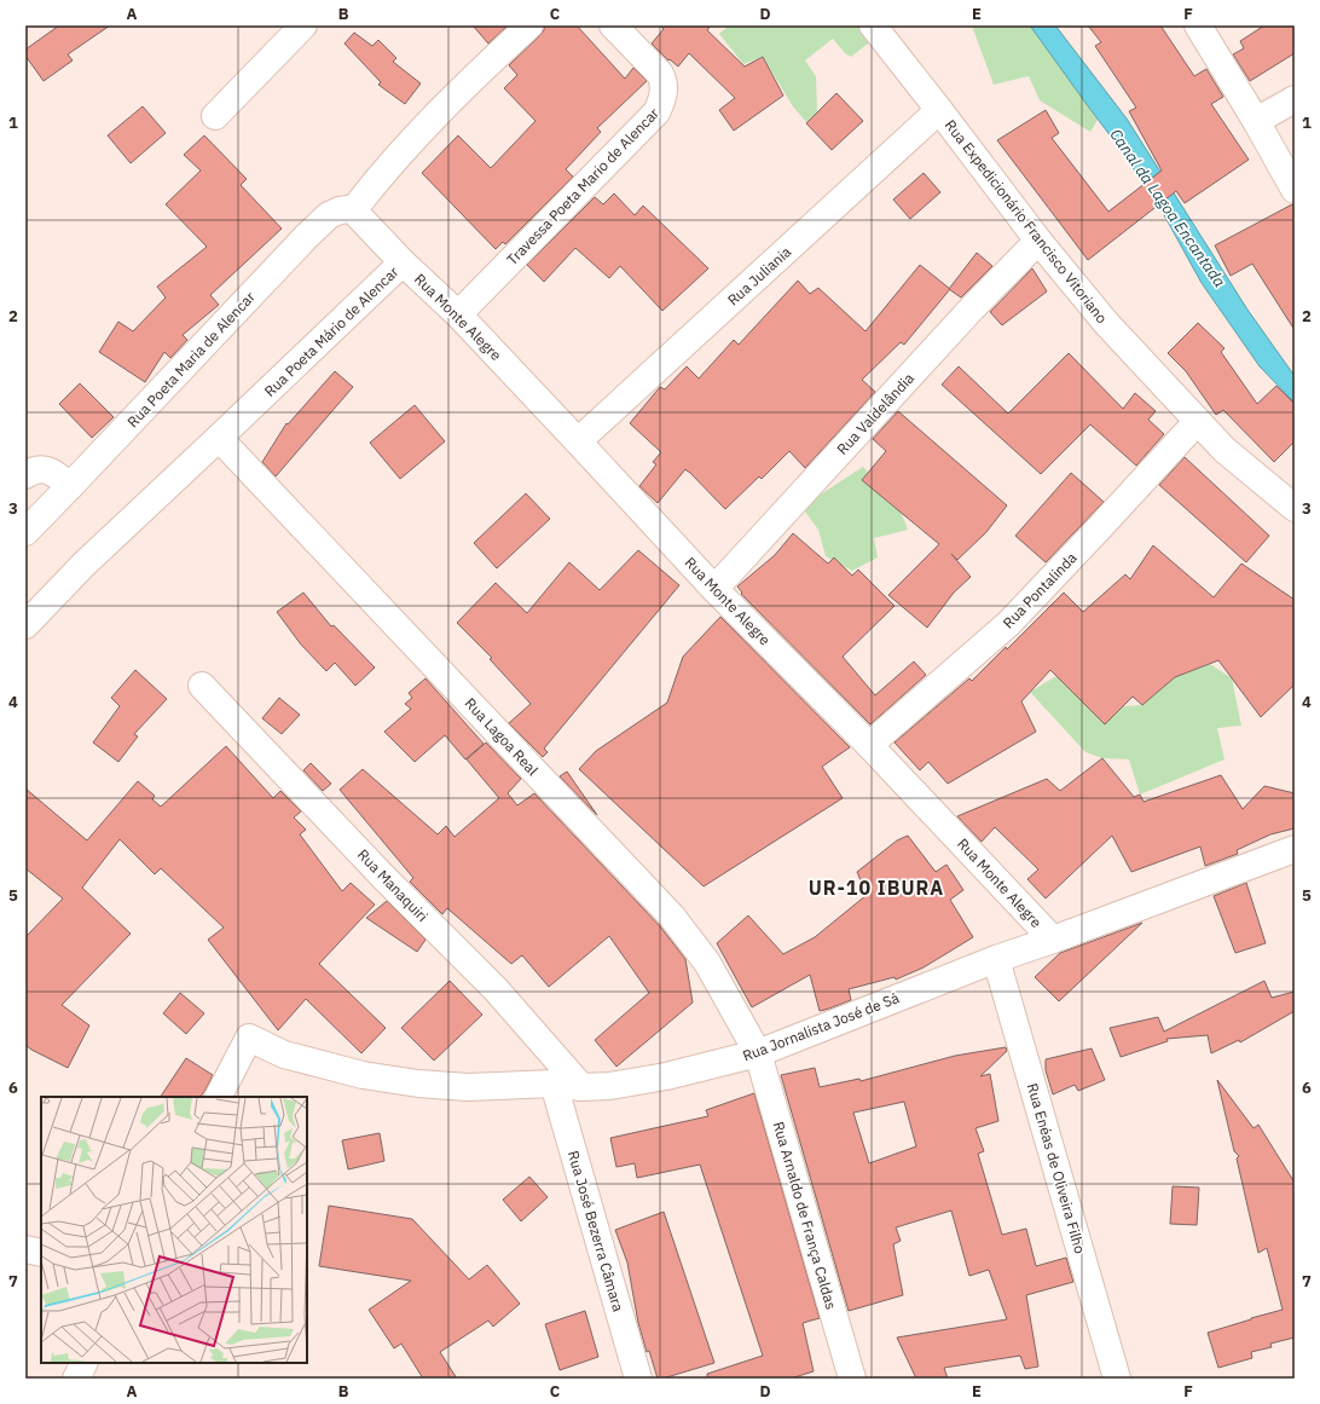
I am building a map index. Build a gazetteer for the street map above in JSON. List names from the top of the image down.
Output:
{
  "streets": {
    "street": [
      "Travessa Poeta Mario de Alencar",
      "Rua Expedicionário Francisco Vitoriano",
      "Rua Juliania",
      "Rua Monte Alegre",
      "Rua Poeta Mário de Alencar",
      "Rua Poeta Maria de Alencar",
      "Rua Valdelândia",
      "Rua Pontalinda",
      "Rua Lagoa Real",
      "Rua Manaquiri",
      "Rua Jornalista José de Sá",
      "Rua Enéas de Oliveira Filho",
      "Rua Arnaldo de França Caldas",
      "Rua José Bezerra Câmara"
    ]
  },
  "crossings": [
    ["Travessa Poeta Mario de Alencar", "Rua Monte Alegre"],
    ["Rua Expedicionário Francisco Vitoriano", "Rua Juliania"],
    ["Rua Expedicionário Francisco Vitoriano", "Rua Valdelândia"],
    ["Rua Expedicionário Francisco Vitoriano", "Rua Pontalinda"],
    ["Rua Juliania", "Rua Monte Alegre"],
    ["Rua Monte Alegre", "Rua Poeta Mário de Alencar"],
    ["Rua Monte Alegre", "Rua Valdelândia"],
    ["Rua Monte Alegre", "Rua Pontalinda"],
    ["Rua Monte Alegre", "Rua Jornalista José de Sá"],
    ["Rua Poeta Mário de Alencar", "Rua Poeta Maria de Alencar"],
    ["Rua Poeta Mário de Alencar", "Rua Lagoa Real"],
    ["Rua Lagoa Real", "Rua Jornalista José de Sá"],
    ["Rua Lagoa Real", "Rua Arnaldo de França Caldas"],
    ["Rua Manaquiri", "Rua Jornalista José de Sá"],
    ["Rua Jornalista José de Sá", "Rua Enéas de Oliveira Filho"],
    ["Rua Jornalista José de Sá", "Rua Arnaldo de França Caldas"],
    ["Rua Jornalista José de Sá", "Rua José Bezerra Câmara"]
  ],
  "districts": ["UR-10 IBURA"],
  "water": ["Canal da Lagoa Encantada"],
  "grid": {
    "columns": [
      "A",
      "B",
      "C",
      "D",
      "E",
      "F"
    ],
    "rows": [
      "1",
      "2",
      "3",
      "4",
      "5",
      "6",
      "7"
    ]
  }
}
